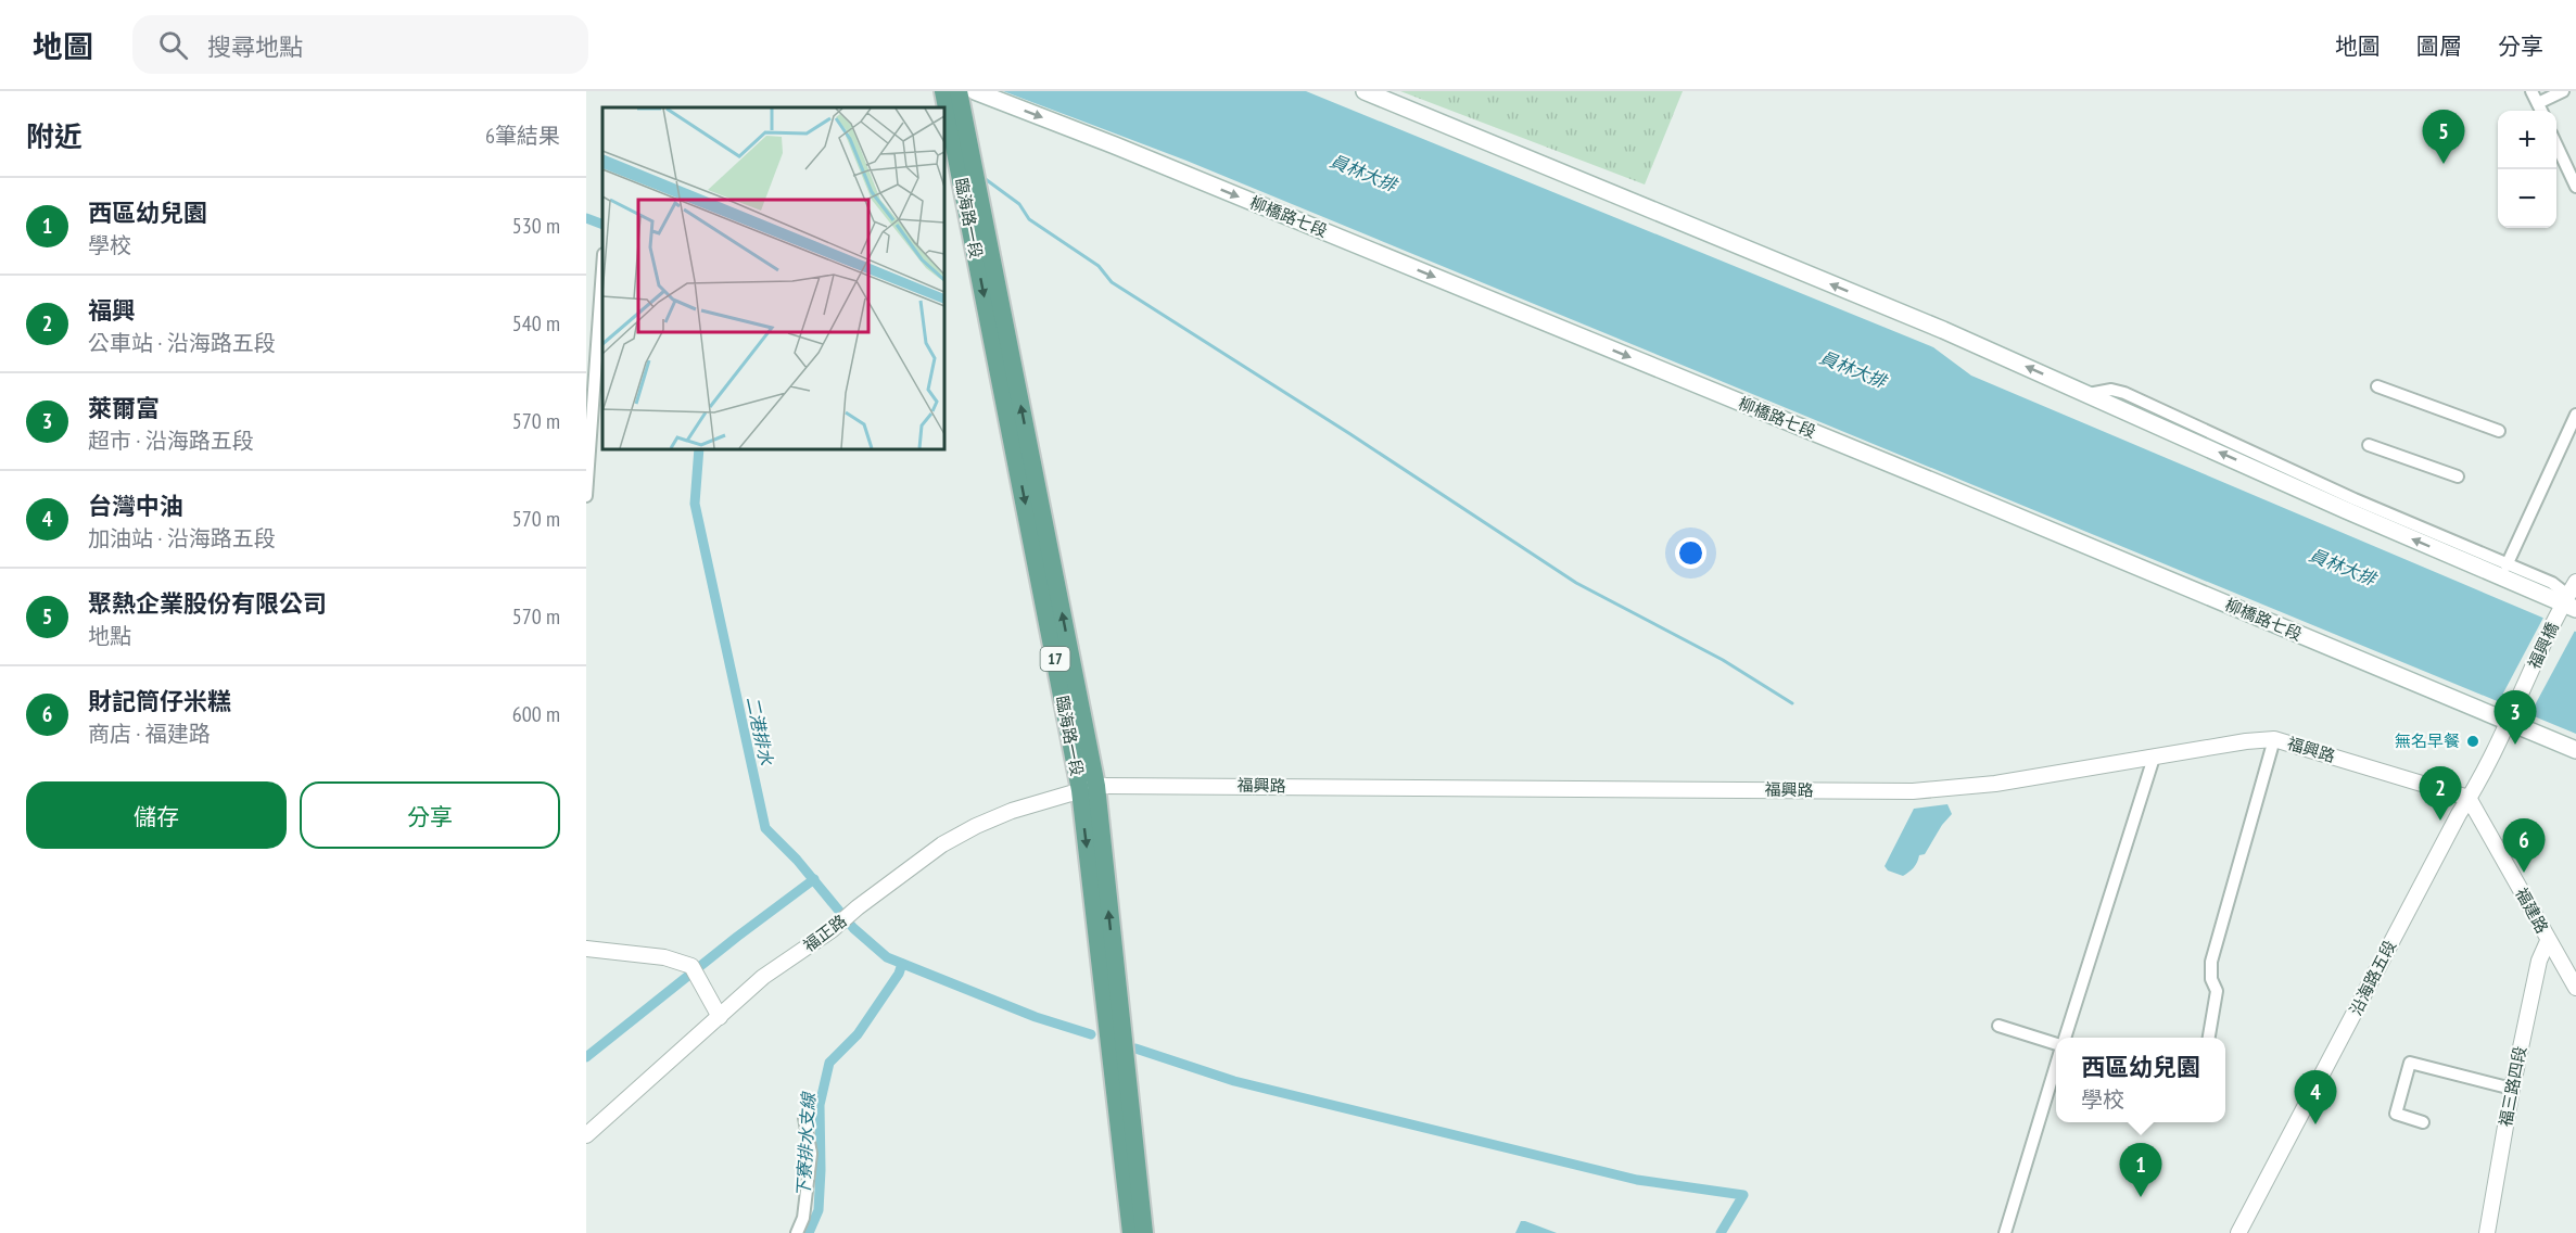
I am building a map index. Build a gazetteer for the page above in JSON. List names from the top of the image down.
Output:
{
  "streets": {
    "main road": ["柳橋路七段", "臨海路一段", "17"],
    "street": [
      "福興橋",
      "福興路",
      "福建路",
      "福正路",
      "沿海路五段",
      "福三路四段"
    ]
  },
  "crossings": [
    ["柳橋路七段", "福興橋"],
    ["柳橋路七段", "沿海路五段"],
    ["臨海路一段", "福興路"],
    ["臨海路一段", "福正路"],
    ["福興橋", "沿海路五段"],
    ["福興路", "福建路"],
    ["福興路", "福正路"],
    ["福興路", "沿海路五段"],
    ["福建路", "沿海路五段"],
    ["福建路", "福三路四段"]
  ],
  "water": ["員林大排", "二港排水", "下寮排水支線"],
  "places": ["無名早餐"],
  "page": {
    "header": "地圖",
    "search": "搜尋地點",
    "nav": ["地圖", "圖層", "分享"],
    "heading": ["附近", "6筆結果"],
    "pins": [
      "5",
      "3",
      "2",
      "6",
      "4",
      "1"
    ],
    "map_buttons": ["+", "−"],
    "list": [
      {
        "mark": "1",
        "name": "西區幼兒園",
        "note": "學校",
        "value": "530 m"
      },
      {
        "mark": "2",
        "name": "福興",
        "note": "公車站 · 沿海路五段",
        "value": "540 m"
      },
      {
        "mark": "3",
        "name": "萊爾富",
        "note": "超市 · 沿海路五段",
        "value": "570 m"
      },
      {
        "mark": "4",
        "name": "台灣中油",
        "note": "加油站 · 沿海路五段",
        "value": "570 m"
      },
      {
        "mark": "5",
        "name": "聚熱企業股份有限公司",
        "note": "地點",
        "value": "570 m"
      },
      {
        "mark": "6",
        "name": "財記筒仔米糕",
        "note": "商店 · 福建路",
        "value": "600 m"
      }
    ],
    "buttons": ["儲存", "分享"],
    "popup": ["西區幼兒園", "學校"]
  }
}
